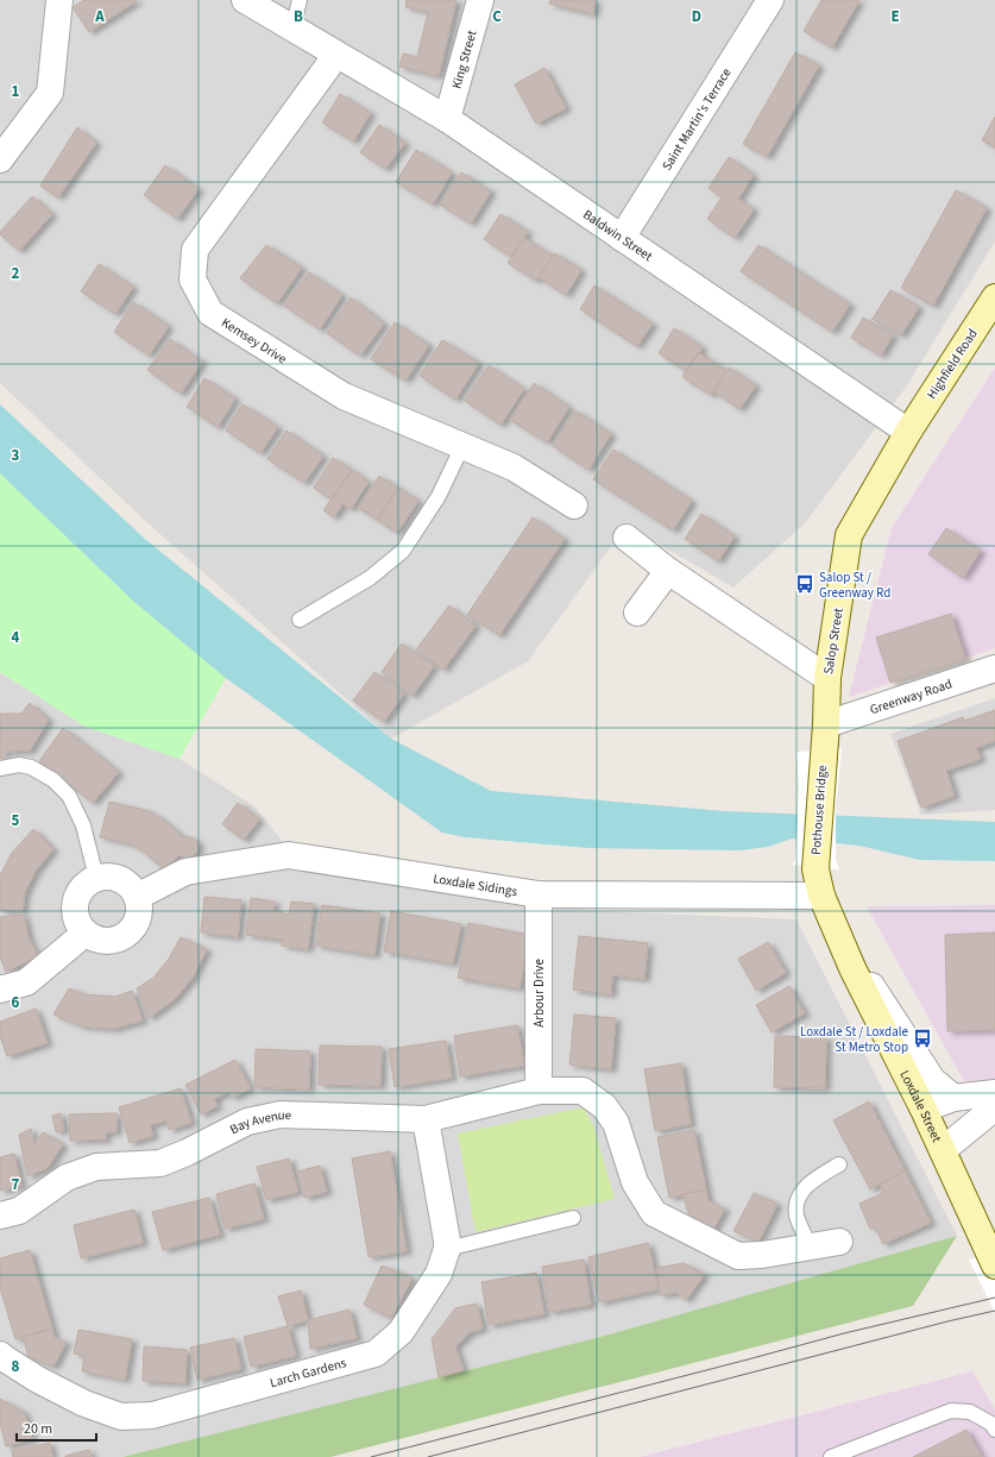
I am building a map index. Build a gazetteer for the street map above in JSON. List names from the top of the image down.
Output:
{
  "streets": {
    "main road": [
      "Highfield Road",
      "Salop Street",
      "Pothouse Bridge",
      "Loxdale Street"
    ],
    "street": [
      "King Street",
      "Saint Martin's Terrace",
      "Baldwin Street",
      "Kemsey Drive",
      "Greenway Road",
      "Loxdale Sidings",
      "Arbour Drive",
      "Bay Avenue",
      "Larch Gardens"
    ]
  },
  "crossings": [
    ["King Street", "Baldwin Street"],
    ["Saint Martin's Terrace", "Baldwin Street"],
    ["Baldwin Street", "Kemsey Drive"],
    ["Baldwin Street", "Highfield Road"],
    ["Baldwin Street", "Salop Street"],
    ["Highfield Road", "Salop Street"],
    ["Salop Street", "Greenway Road"],
    ["Salop Street", "Pothouse Bridge"],
    ["Greenway Road", "Pothouse Bridge"],
    ["Pothouse Bridge", "Loxdale Sidings"],
    ["Pothouse Bridge", "Loxdale Street"],
    ["Loxdale Sidings", "Arbour Drive"],
    ["Loxdale Sidings", "Loxdale Street"],
    ["Arbour Drive", "Bay Avenue"],
    ["Bay Avenue", "Larch Gardens"]
  ],
  "places": {
    "bus stop": ["Salop St / Greenway Rd", "Loxdale St / Loxdale St Metro Stop"]
  },
  "scale_bar": "20 m",
  "grid": {
    "columns": [
      "A",
      "B",
      "C",
      "D",
      "E"
    ],
    "rows": [
      "1",
      "2",
      "3",
      "4",
      "5",
      "6",
      "7",
      "8"
    ]
  }
}
